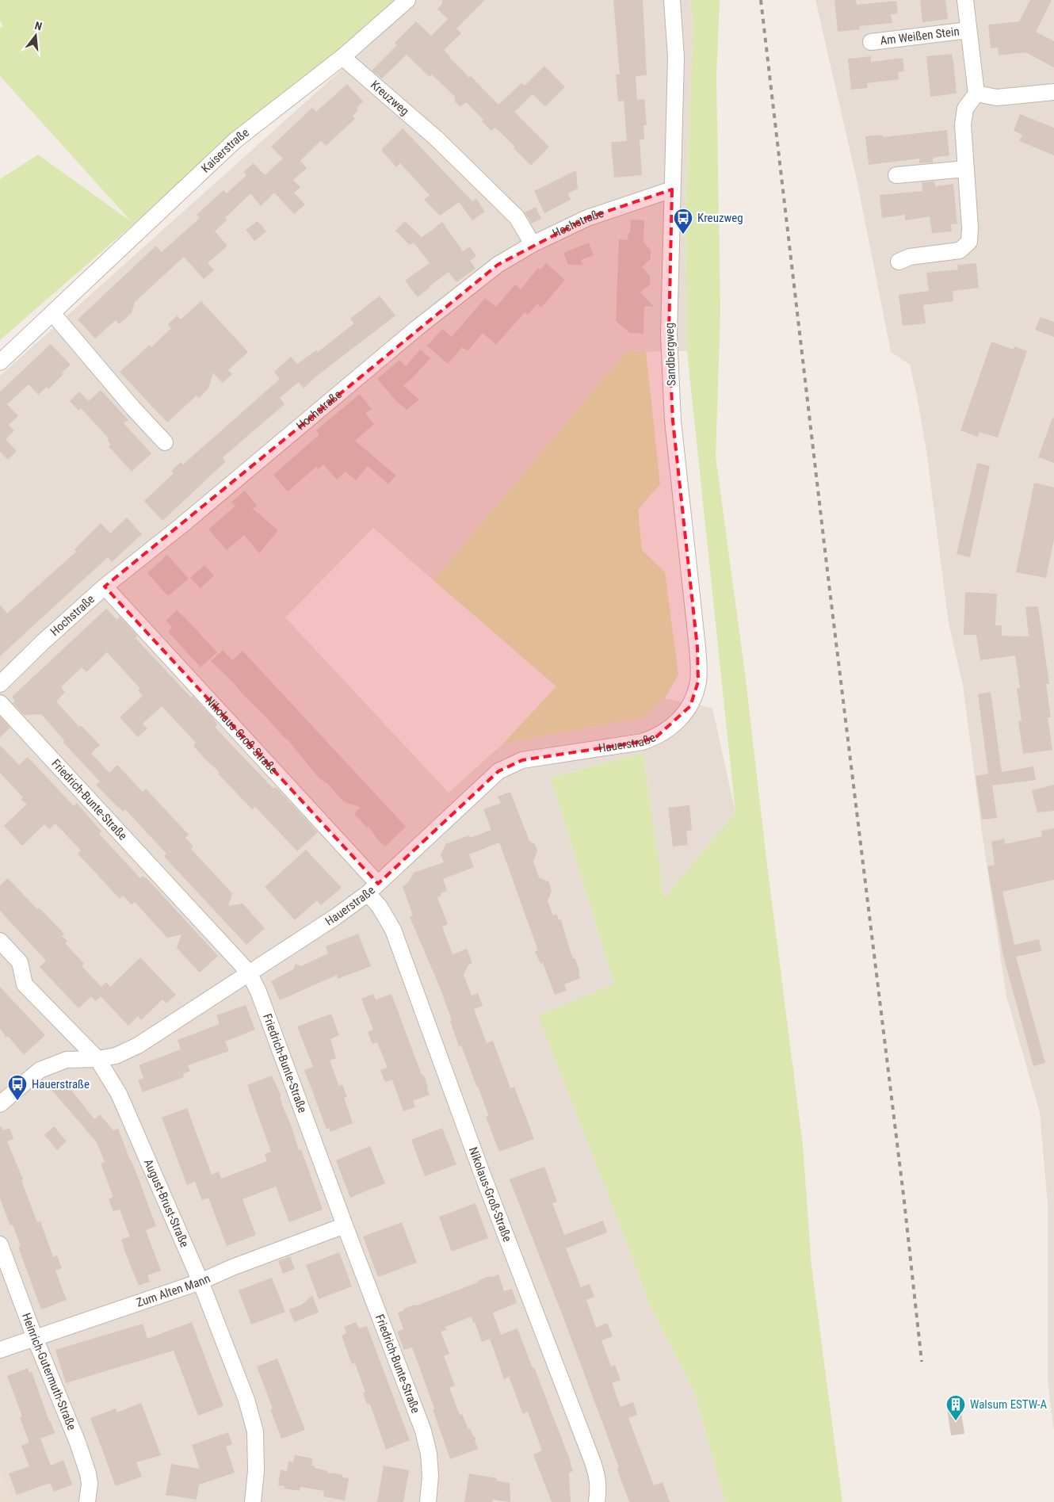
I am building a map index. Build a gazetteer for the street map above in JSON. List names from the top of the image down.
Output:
{
  "streets": {
    "street": [
      "Am Weißen Stein",
      "Kreuzweg",
      "Kaiserstraße",
      "Hochstraße",
      "Sandbergweg",
      "Nikolaus-Groß-Straße",
      "Hauerstraße",
      "Friedrich-Bunte-Straße",
      "August-Brust-Straße",
      "Zum Alten Mann",
      "Heinrich-Gutermuth-Straße"
    ]
  },
  "crossings": [
    ["Kreuzweg", "Kaiserstraße"],
    ["Kreuzweg", "Hochstraße"],
    ["Hochstraße", "Sandbergweg"],
    ["Hochstraße", "Nikolaus-Groß-Straße"],
    ["Sandbergweg", "Hauerstraße"],
    ["Nikolaus-Groß-Straße", "Hauerstraße"],
    ["Hauerstraße", "Friedrich-Bunte-Straße"],
    ["Hauerstraße", "August-Brust-Straße"],
    ["Friedrich-Bunte-Straße", "Zum Alten Mann"],
    ["August-Brust-Straße", "Zum Alten Mann"],
    ["Zum Alten Mann", "Heinrich-Gutermuth-Straße"]
  ],
  "places": {
    "bus stop": ["Kreuzweg", "Hauerstraße"],
    "building": ["Walsum ESTW-A"]
  },
  "north": "top"
}
